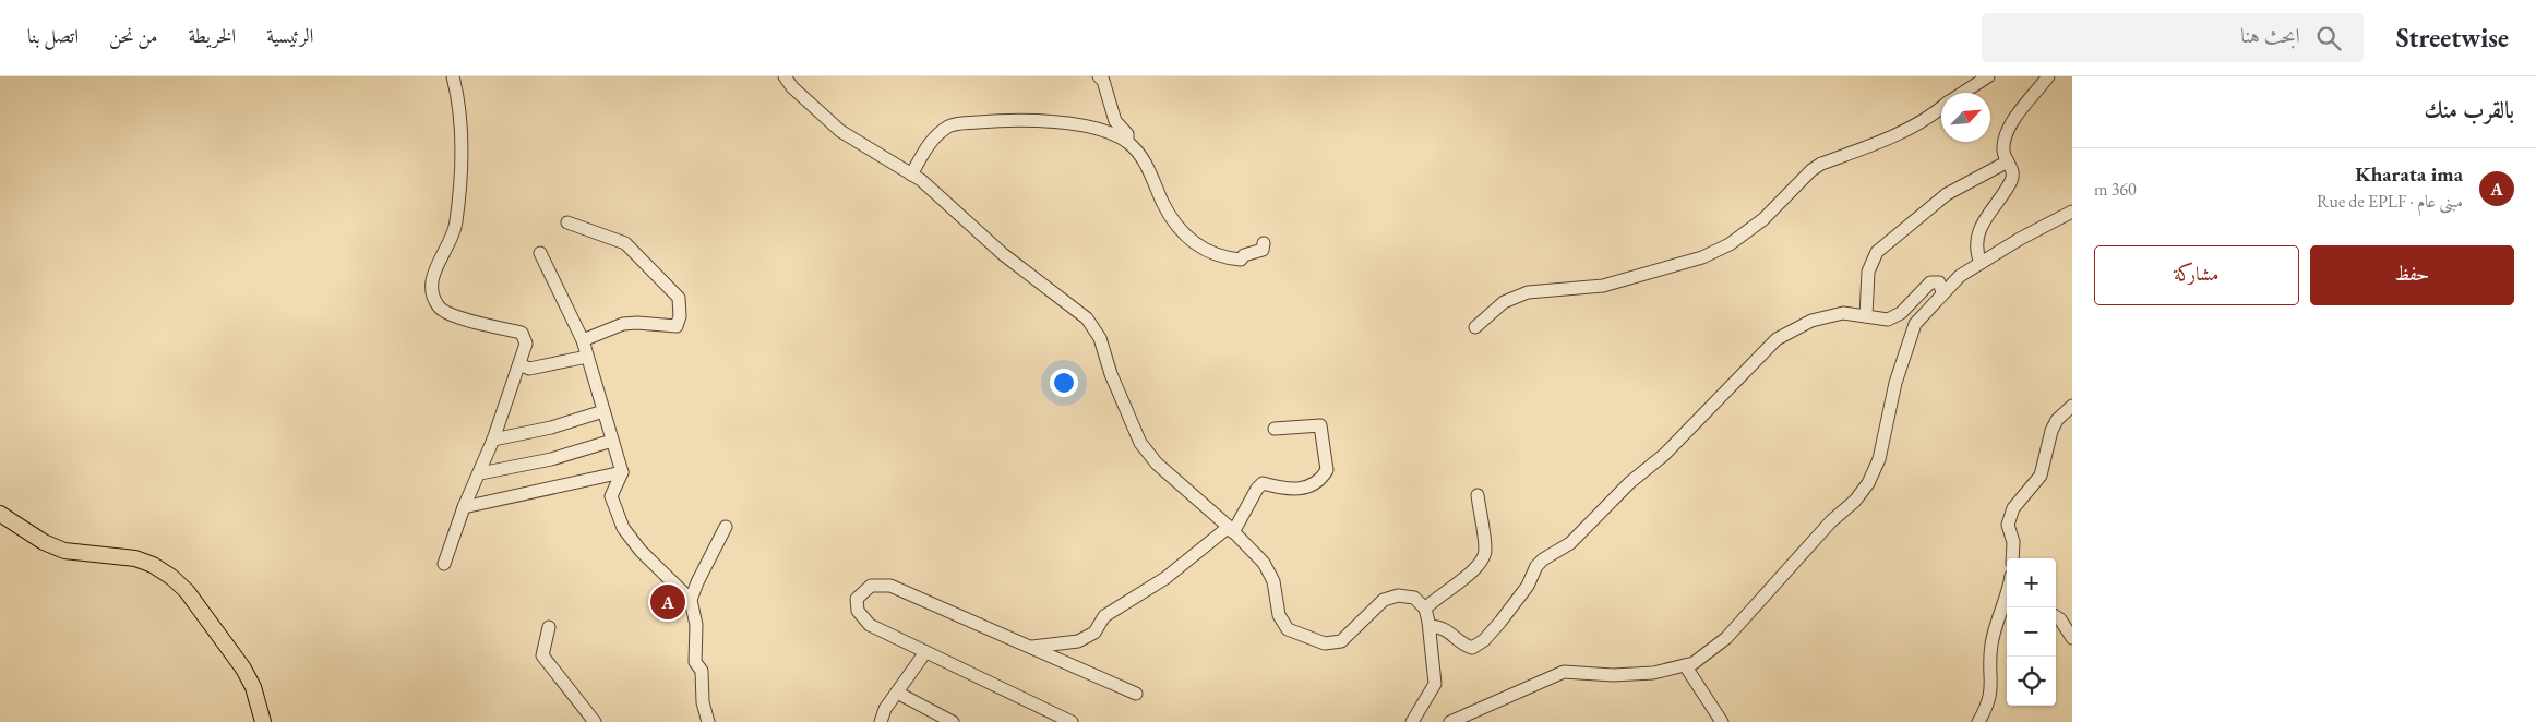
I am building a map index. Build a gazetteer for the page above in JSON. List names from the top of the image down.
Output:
{
  "north": "top right",
  "page": {
    "header": "Streetwise",
    "search": "ابحث هنا",
    "nav": [
      "الرئيسية",
      "الخريطة",
      "من نحن",
      "اتصل بنا"
    ],
    "heading": "بالقرب منك",
    "list": [
      {
        "mark": "A",
        "name": "Kharata ima",
        "note": "مبنى عام · Rue de EPLF",
        "value": "360 m"
      }
    ],
    "buttons": ["حفظ", "مشاركة"],
    "map_buttons": ["+", "−"],
    "pins": "A"
  }
}
